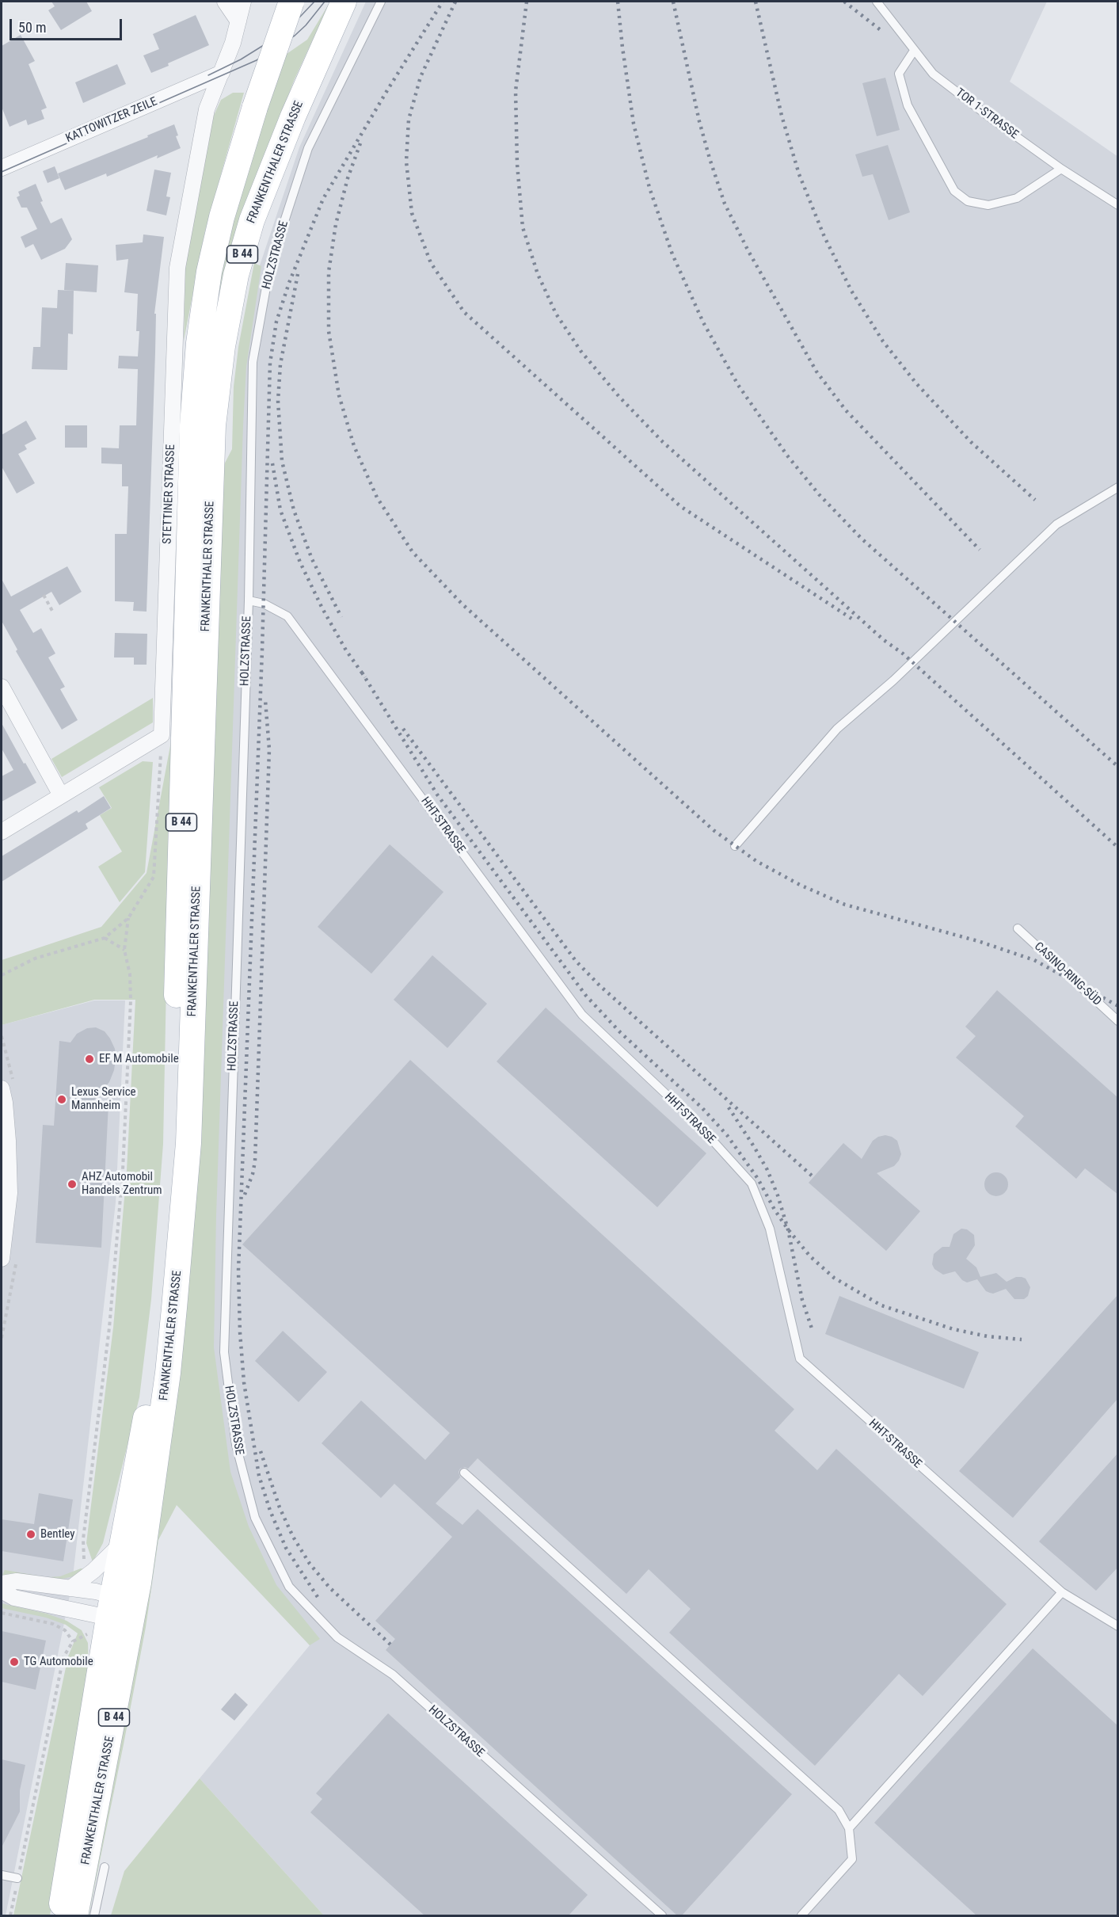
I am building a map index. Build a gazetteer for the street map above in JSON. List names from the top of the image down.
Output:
{
  "streets": {
    "main road": ["FRANKENTHALER STRASSE", "B 44"],
    "street": ["KATTOWITZER ZEILE", "STETTINER STRASSE"],
    "lane": [
      "TOR 1-STRASSE",
      "HOLZSTRASSE",
      "HHT-STRASSE",
      "CASINO-RING-SÜD"
    ]
  },
  "crossings": [
    ["KATTOWITZER ZEILE", "STETTINER STRASSE"],
    ["HOLZSTRASSE", "HHT-STRASSE"]
  ],
  "places": [
    "EF M Automobile",
    "Lexus Service Mannheim",
    "AHZ Automobil Handels Zentrum",
    "Bentley",
    "TG Automobile"
  ],
  "scale_bar": "50 m"
}
